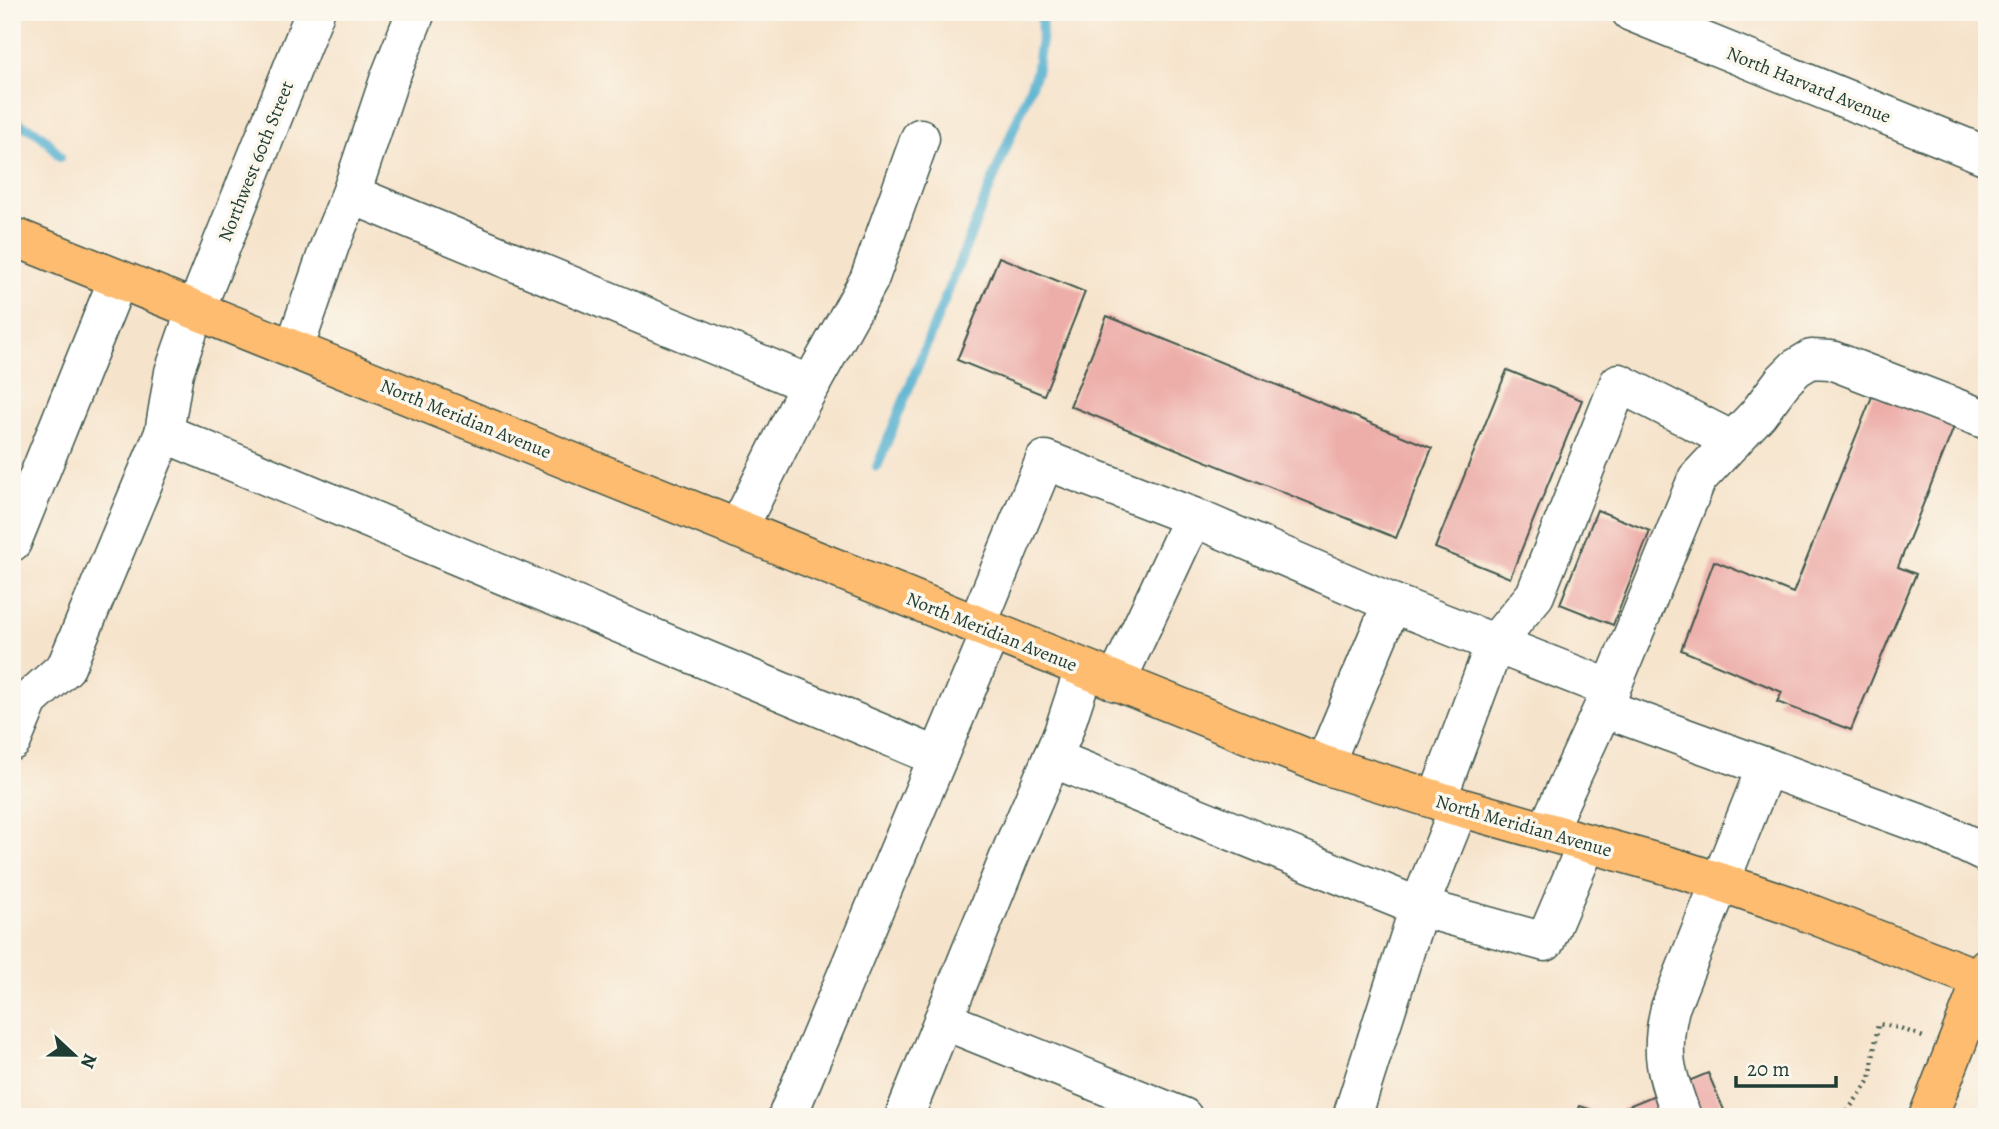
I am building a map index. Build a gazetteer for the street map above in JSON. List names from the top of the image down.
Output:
{
  "streets": {
    "main road": ["North Meridian Avenue"],
    "street": ["North Harvard Avenue", "Northwest 60th Street"]
  },
  "crossings": [
    ["Northwest 60th Street", "North Meridian Avenue"]
  ],
  "scale_bar": "20 m",
  "north": "right"
}
